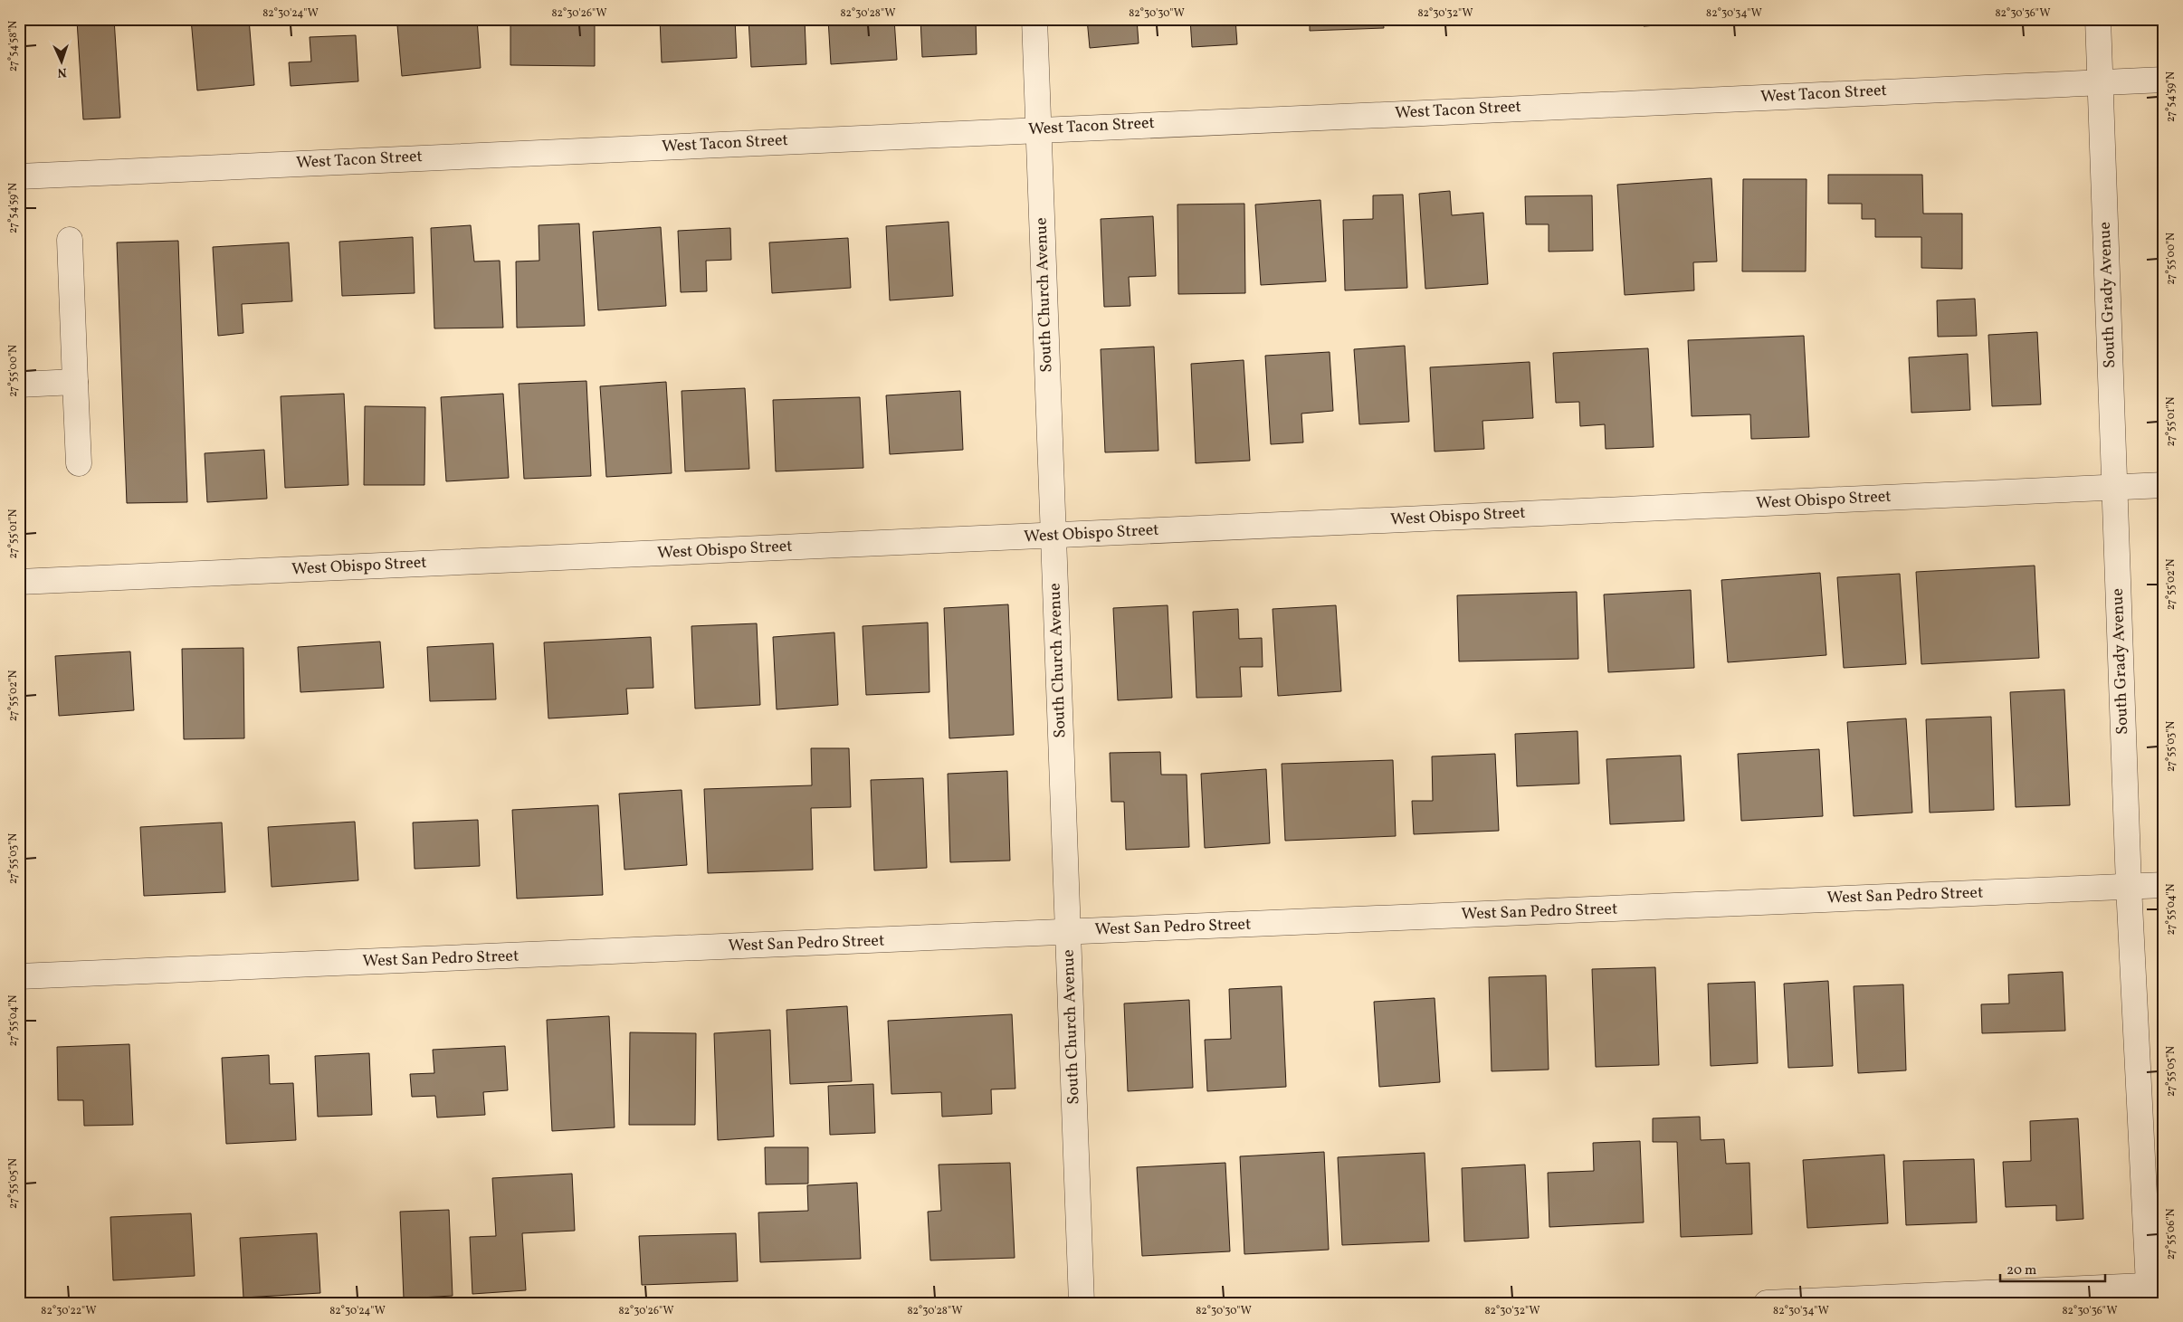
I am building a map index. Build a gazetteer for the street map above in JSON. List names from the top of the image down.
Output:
{
  "streets": {
    "street": [
      "West Tacon Street",
      "South Church Avenue",
      "South Grady Avenue",
      "West Obispo Street",
      "West San Pedro Street"
    ]
  },
  "crossings": [
    ["West Tacon Street", "South Church Avenue"],
    ["West Tacon Street", "South Grady Avenue"],
    ["South Church Avenue", "West Obispo Street"],
    ["South Church Avenue", "West San Pedro Street"],
    ["South Grady Avenue", "West Obispo Street"],
    ["South Grady Avenue", "West San Pedro Street"]
  ],
  "scale_bar": "20 m",
  "north": "bottom",
  "coordinates": [
    "82°30'24\"W",
    "82°30'26\"W",
    "82°30'28\"W",
    "82°30'30\"W",
    "82°30'32\"W",
    "82°30'34\"W",
    "82°30'36\"W",
    "27°54'58\"N",
    "27°54'59\"N",
    "27°55'00\"N",
    "27°55'01\"N",
    "27°55'02\"N",
    "27°55'03\"N",
    "27°55'04\"N",
    "27°55'05\"N",
    "27°55'06\"N",
    "82°30'22\"W"
  ]
}
